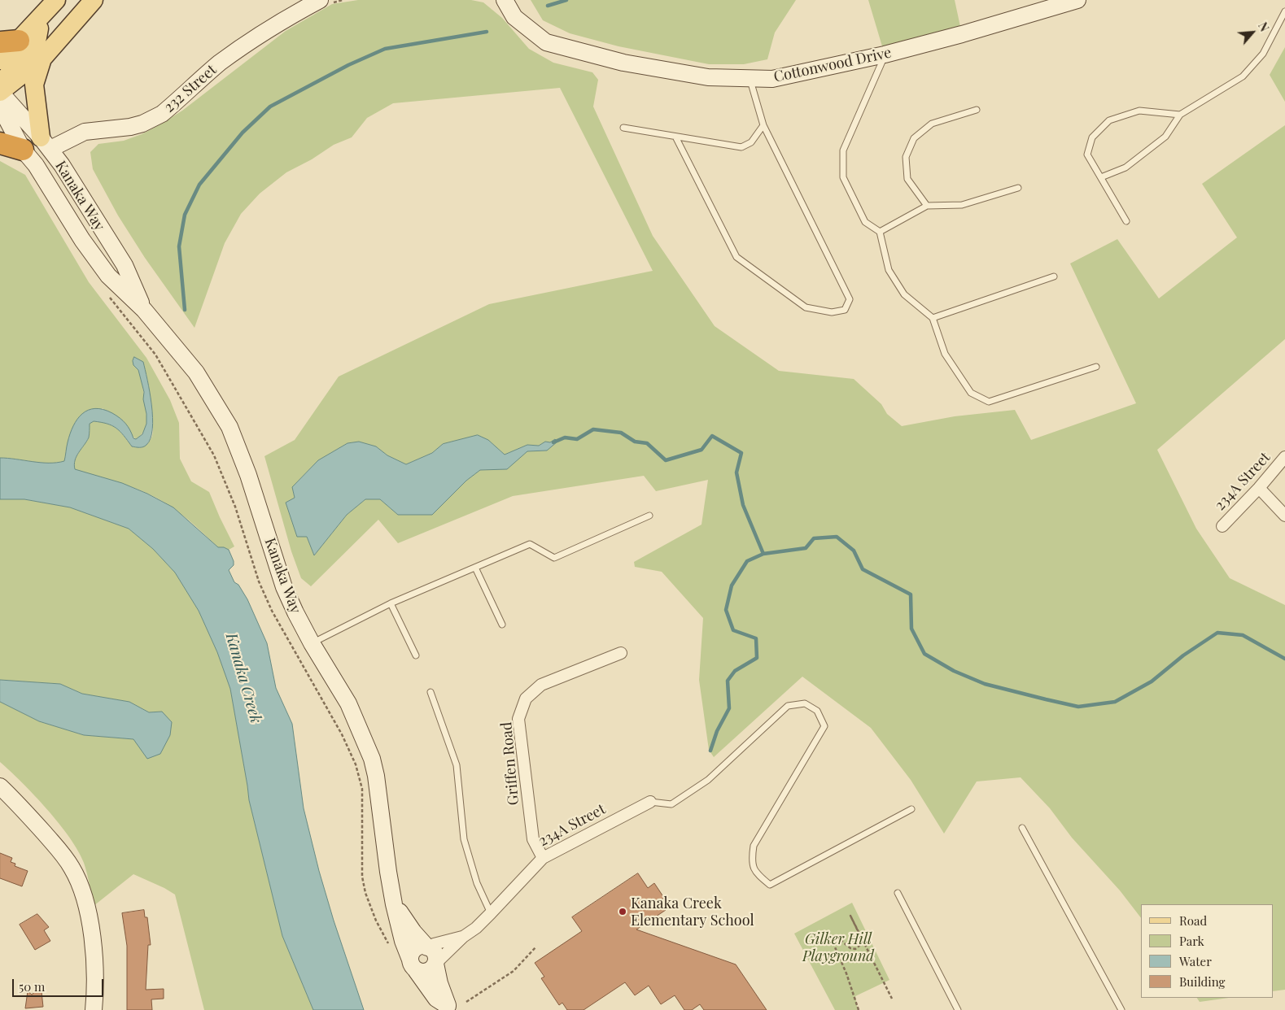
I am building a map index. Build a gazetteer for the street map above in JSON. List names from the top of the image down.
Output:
{
  "streets": {
    "main road": ["Cottonwood Drive", "232 Street", "Kanaka Way"],
    "street": ["234A Street", "Griffen Road"]
  },
  "crossings": [
    ["232 Street", "Kanaka Way"],
    ["Kanaka Way", "234A Street"],
    ["234A Street", "Griffen Road"]
  ],
  "water": ["Kanaka Creek"],
  "parks": ["Gilker Hill Playground"],
  "places": ["Kanaka Creek Elementary School"],
  "legend": [
    "Road",
    "Park",
    "Water",
    "Building"
  ],
  "scale_bar": "50 m",
  "north": "top right"
}
